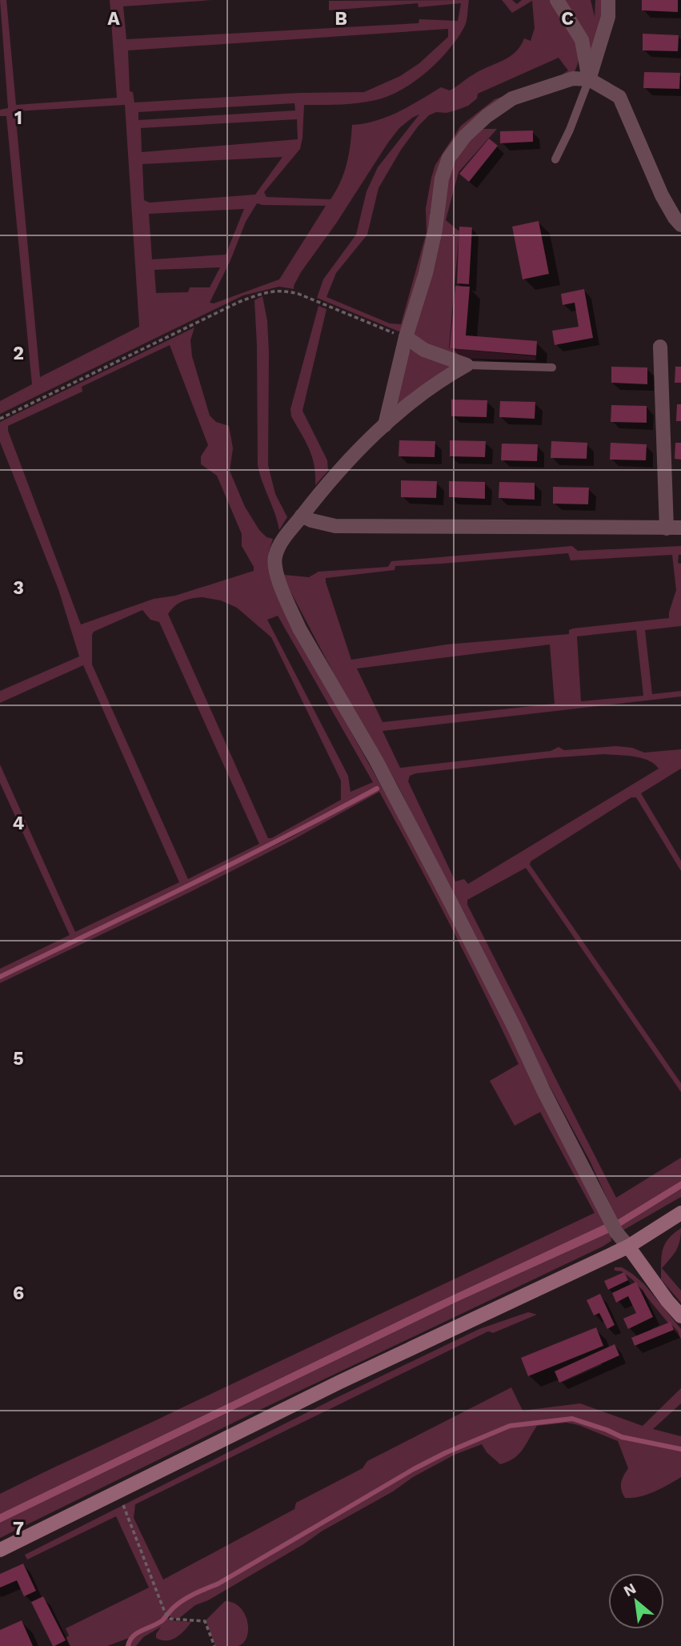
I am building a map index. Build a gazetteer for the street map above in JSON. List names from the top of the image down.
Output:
{
  "north": "top left",
  "grid": {
    "columns": ["A", "B", "C"],
    "rows": [
      "1",
      "2",
      "3",
      "4",
      "5",
      "6",
      "7"
    ]
  }
}
